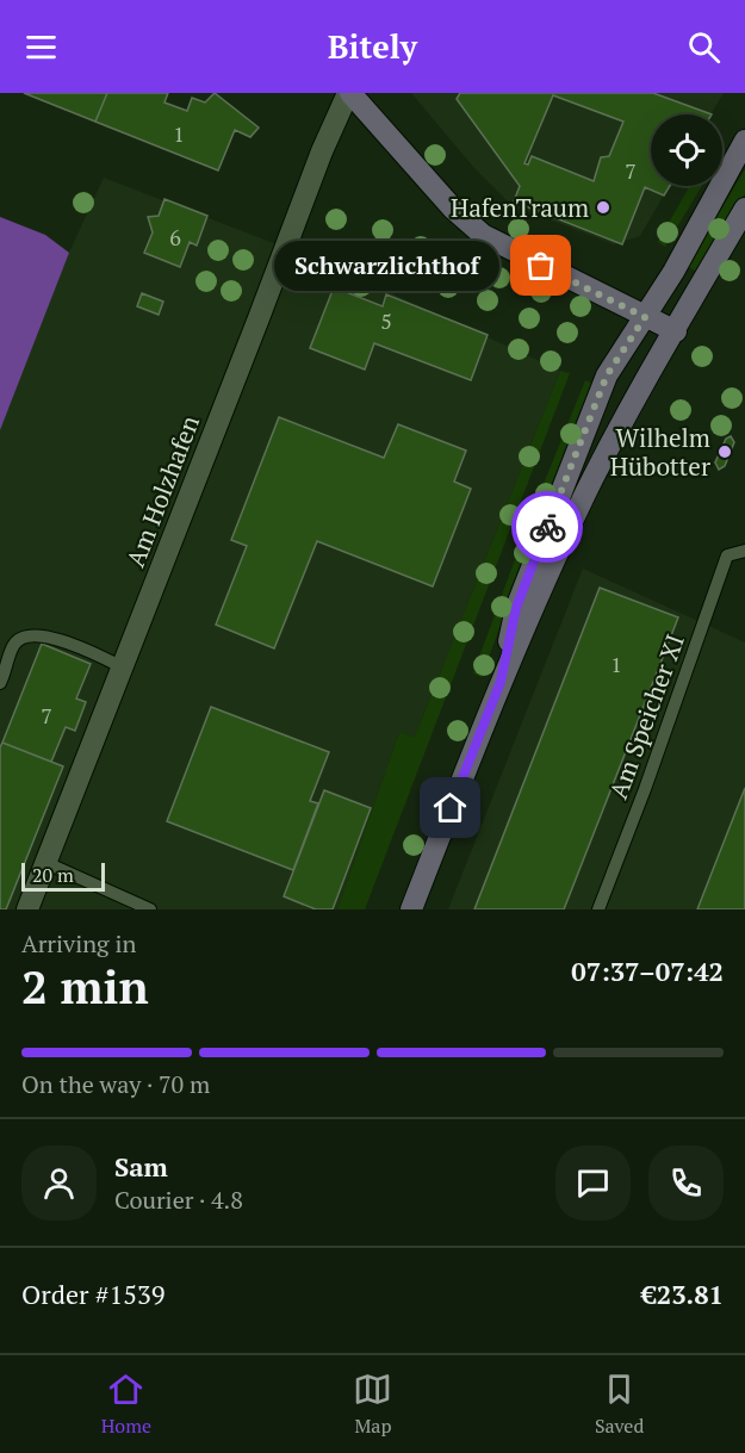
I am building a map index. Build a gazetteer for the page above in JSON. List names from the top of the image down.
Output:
{
  "streets": {
    "street": ["Am Holzhafen"],
    "lane": ["Am Speicher XI"]
  },
  "places": ["HafenTraum", "Schwarzlichthof", "Wilhelm Hübotter"],
  "house_numbers": [
    "1",
    "7",
    "6",
    "5",
    "1",
    "7"
  ],
  "scale_bar": "20 m",
  "page": {
    "header": "Bitely",
    "bubble": "Schwarzlichthof",
    "scale": "20 m",
    "heading": ["2 min", "Arriving in", "07:37–07:42"],
    "panel": [
      "Sam",
      "Courier · 4.8",
      "Order #1539",
      "€23.81"
    ],
    "bar": "On the way · 70 m",
    "tabs": ["Home", "Map", "Saved"]
  }
}
